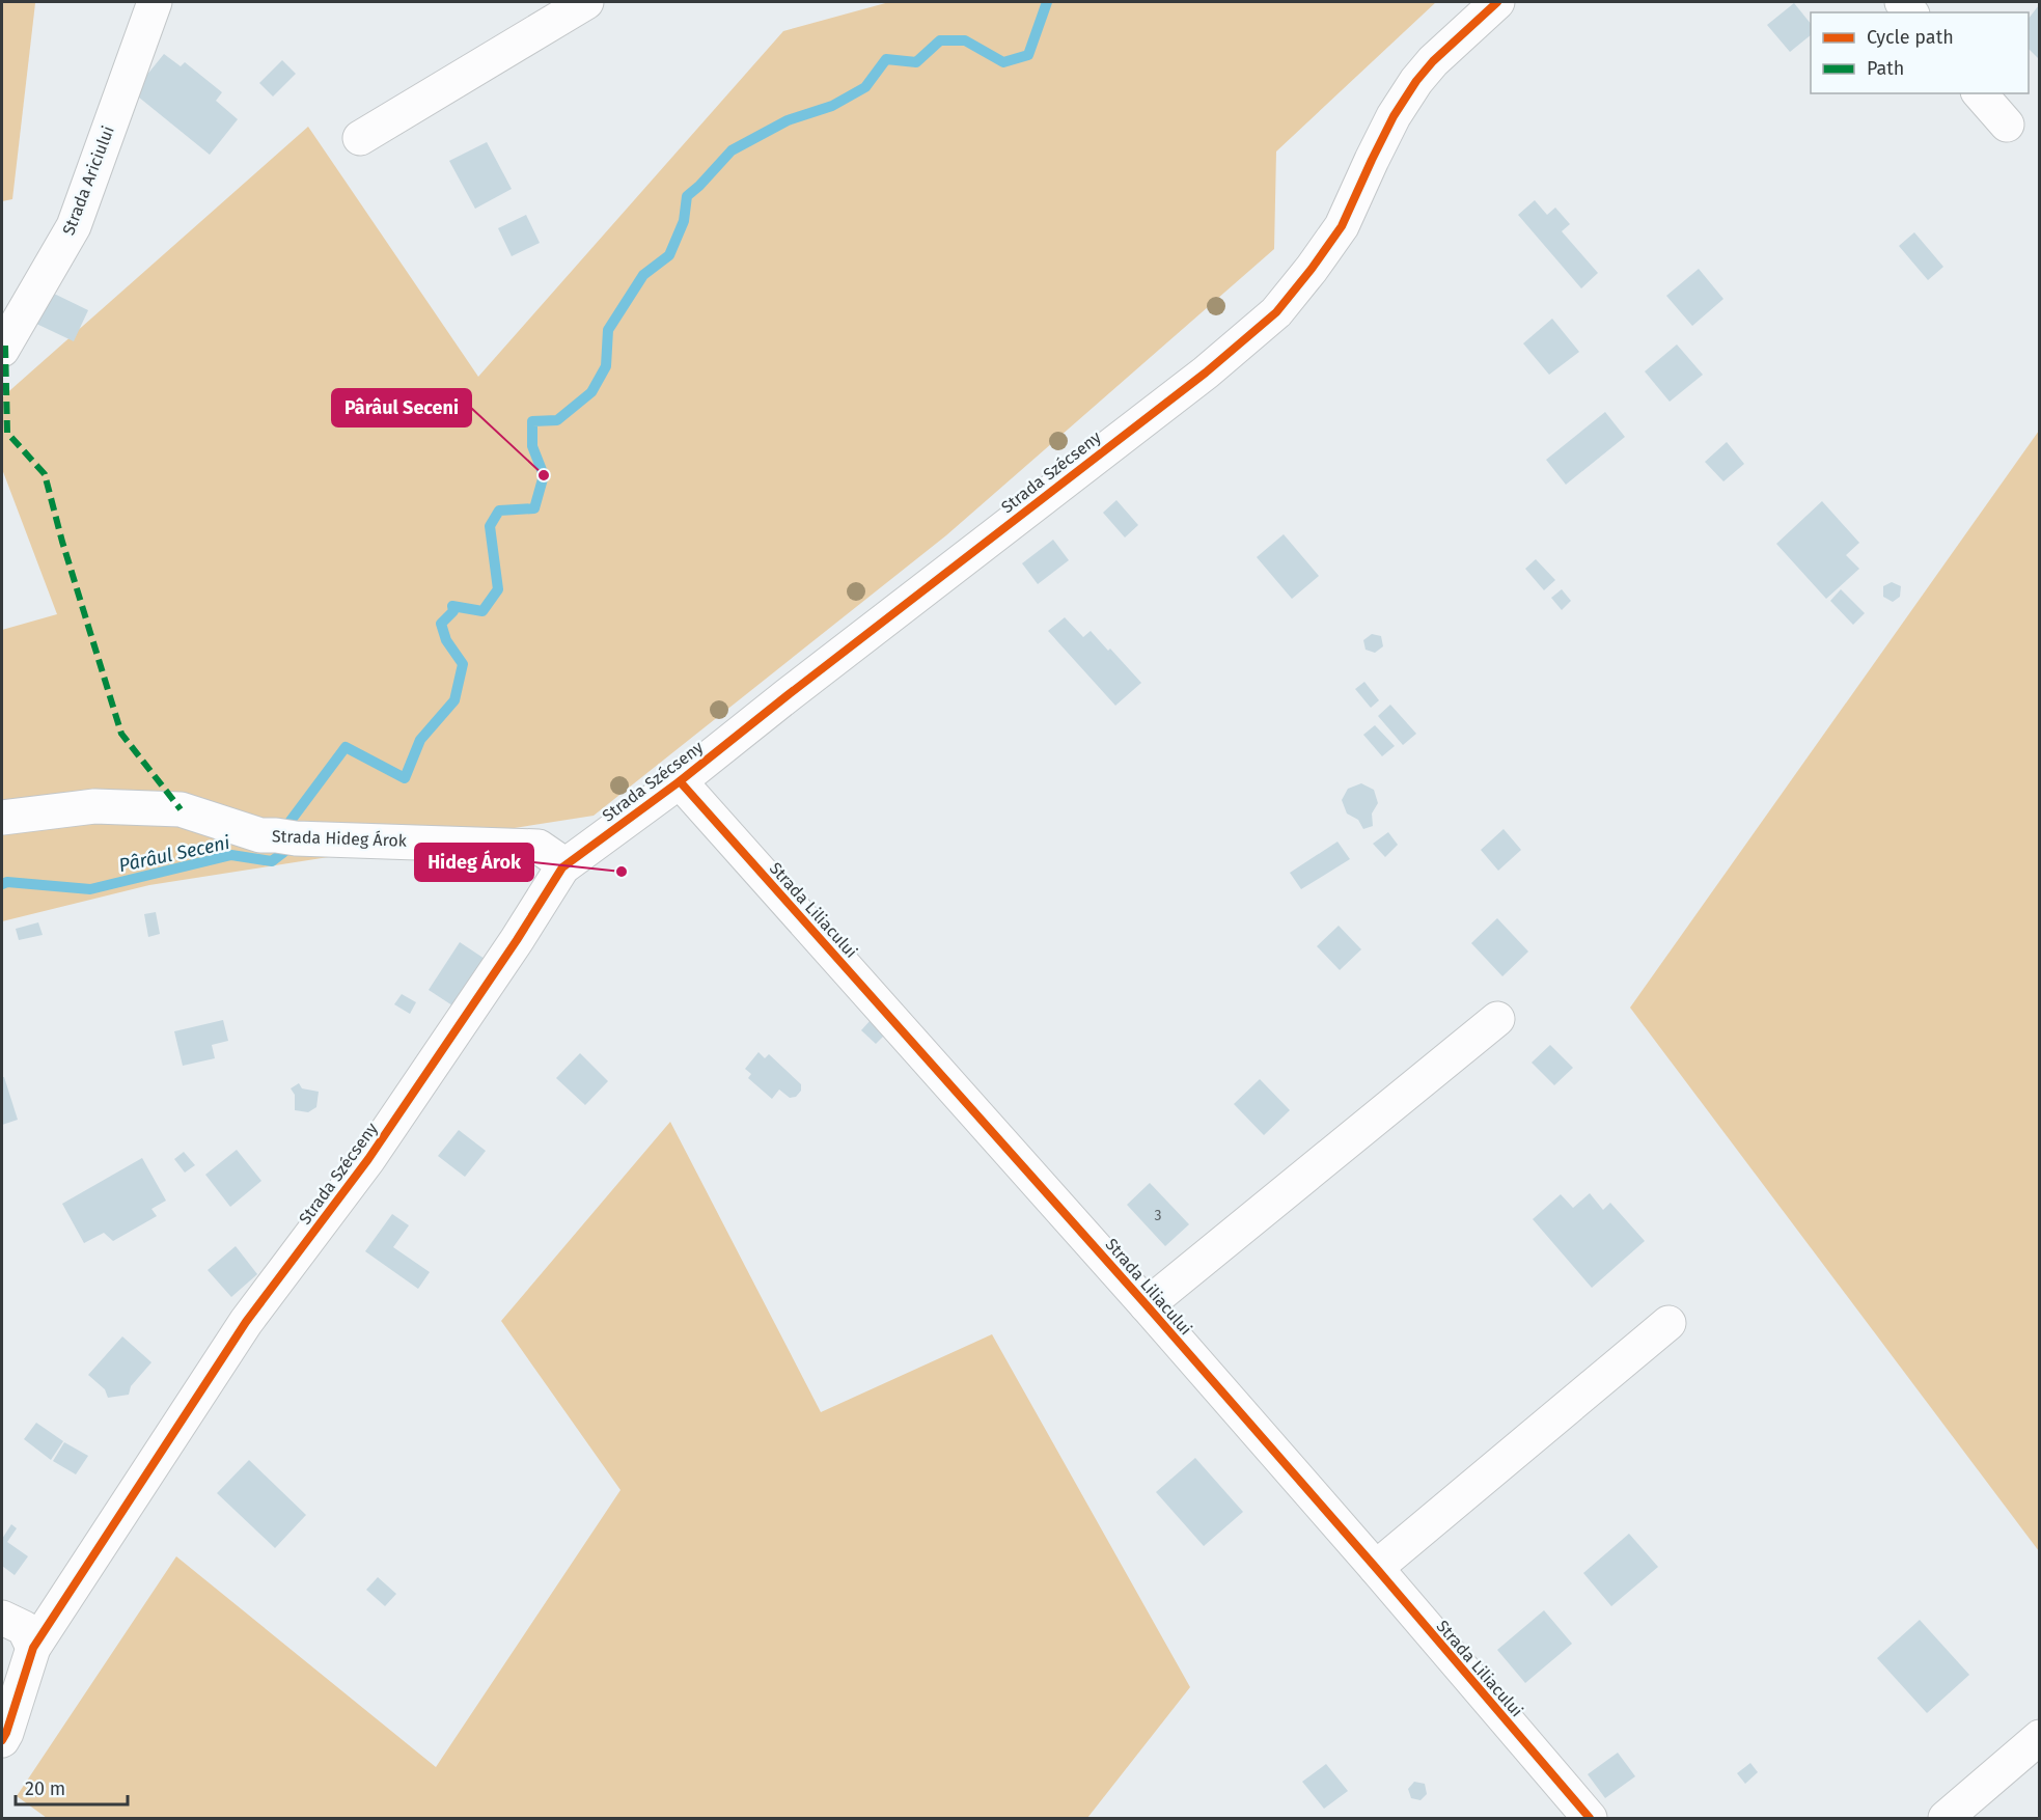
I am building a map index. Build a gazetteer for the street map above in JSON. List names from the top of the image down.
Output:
{
  "streets": {
    "street": [
      "Strada Ariciului",
      "Strada Szécseny",
      "Strada Hideg Árok",
      "Strada Liliacului"
    ]
  },
  "crossings": [
    ["Strada Szécseny", "Strada Hideg Árok"],
    ["Strada Szécseny", "Strada Liliacului"]
  ],
  "water": ["Pârâul Seceni"],
  "places": ["Pârâul Seceni", "Hideg Árok"],
  "house_numbers": ["3"],
  "legend": ["Cycle path", "Path"],
  "scale_bar": "20 m"
}
